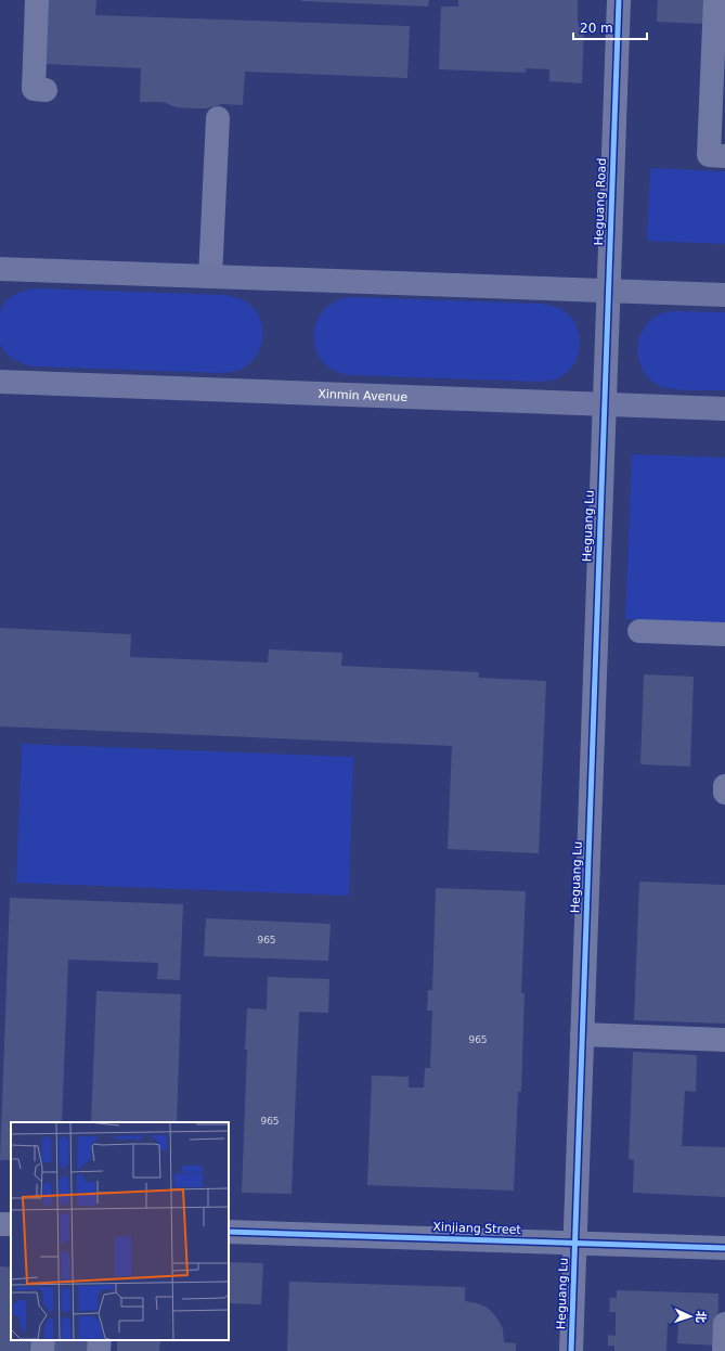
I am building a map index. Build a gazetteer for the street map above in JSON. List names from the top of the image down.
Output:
{
  "streets": {
    "main road": ["Xinmin Avenue"],
    "street": ["Heguang Road", "Heguang Lu", "Xinjiang Street"]
  },
  "crossings": [
    ["Heguang Road", "Xinmin Avenue"],
    ["Heguang Road", "Heguang Lu"],
    ["Xinmin Avenue", "Heguang Lu"],
    ["Heguang Lu", "Xinjiang Street"]
  ],
  "house_numbers": ["965", "965", "965"],
  "scale_bar": "20 m",
  "north": "right"
}
